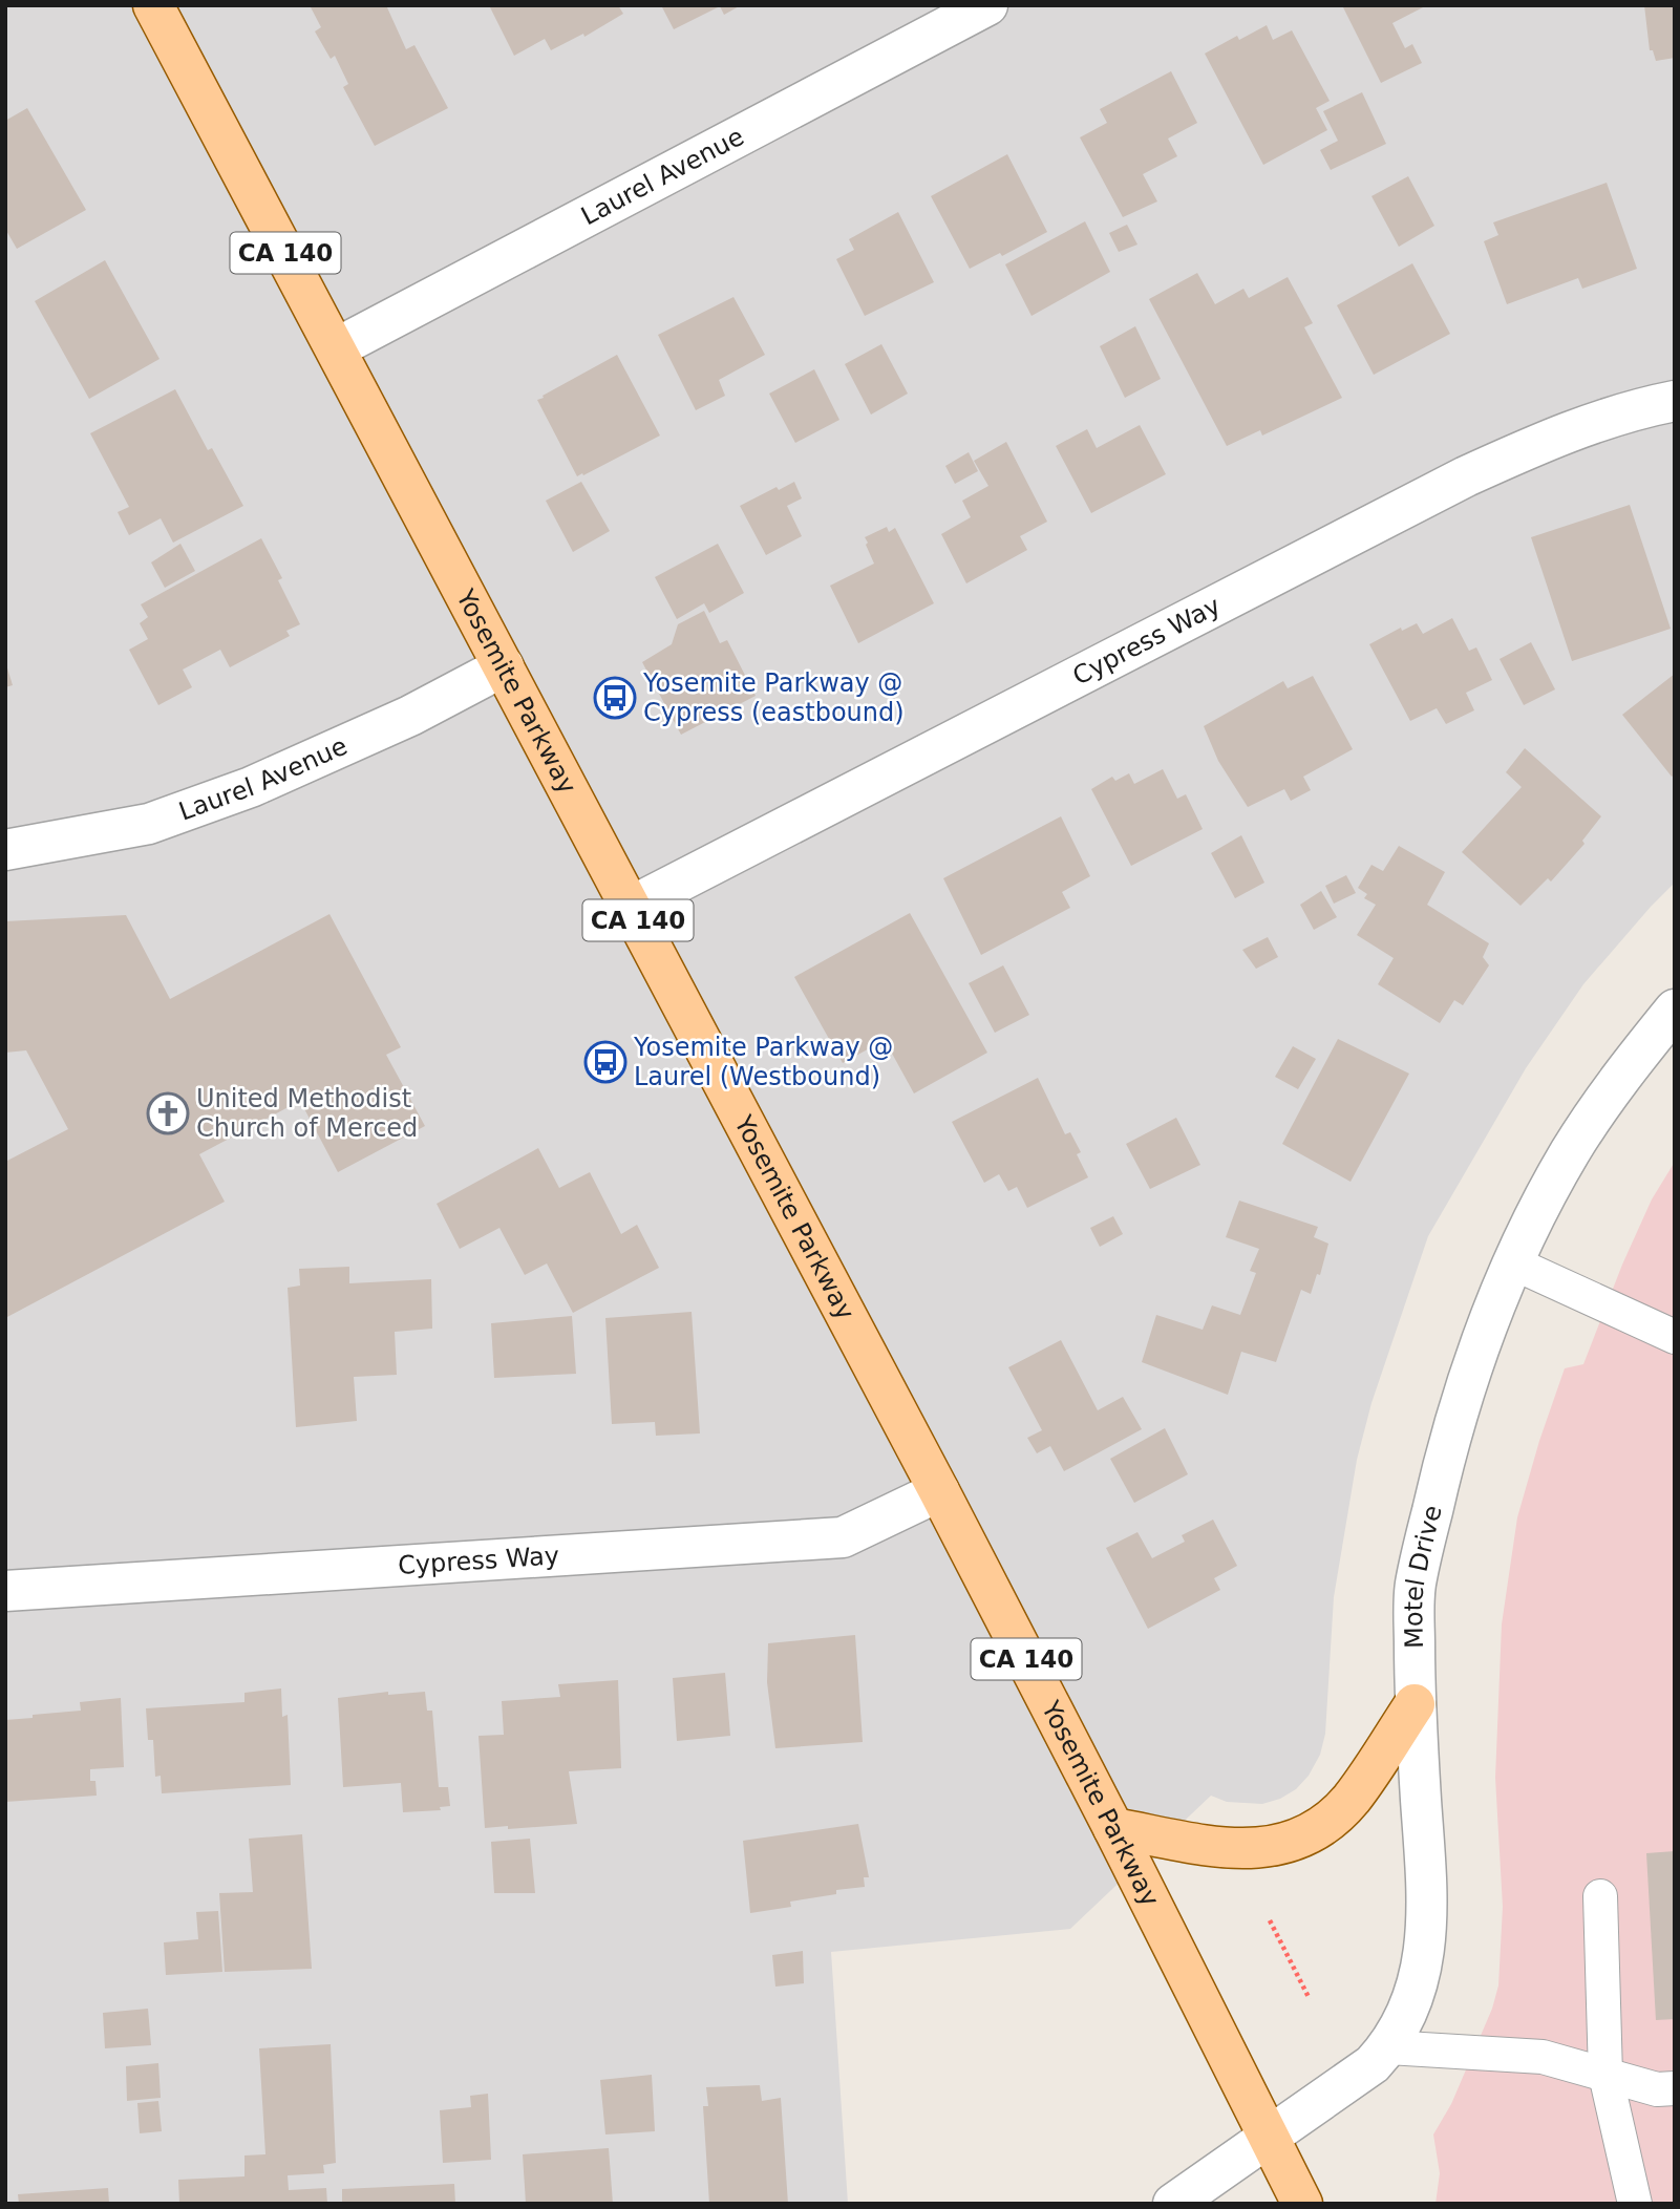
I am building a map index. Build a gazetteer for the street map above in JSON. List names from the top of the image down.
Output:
{
  "streets": {
    "main road": ["CA 140", "Yosemite Parkway"],
    "street": ["Laurel Avenue", "Cypress Way", "Motel Drive"]
  },
  "crossings": [
    ["Laurel Avenue", "Yosemite Parkway"],
    ["Cypress Way", "Yosemite Parkway"],
    ["Yosemite Parkway", "Motel Drive"]
  ],
  "places": {
    "bus stop": ["Yosemite Parkway @ Cypress (eastbound)", "Yosemite Parkway @ Laurel (Westbound)"],
    "church": ["United Methodist Church of Merced"]
  }
}
